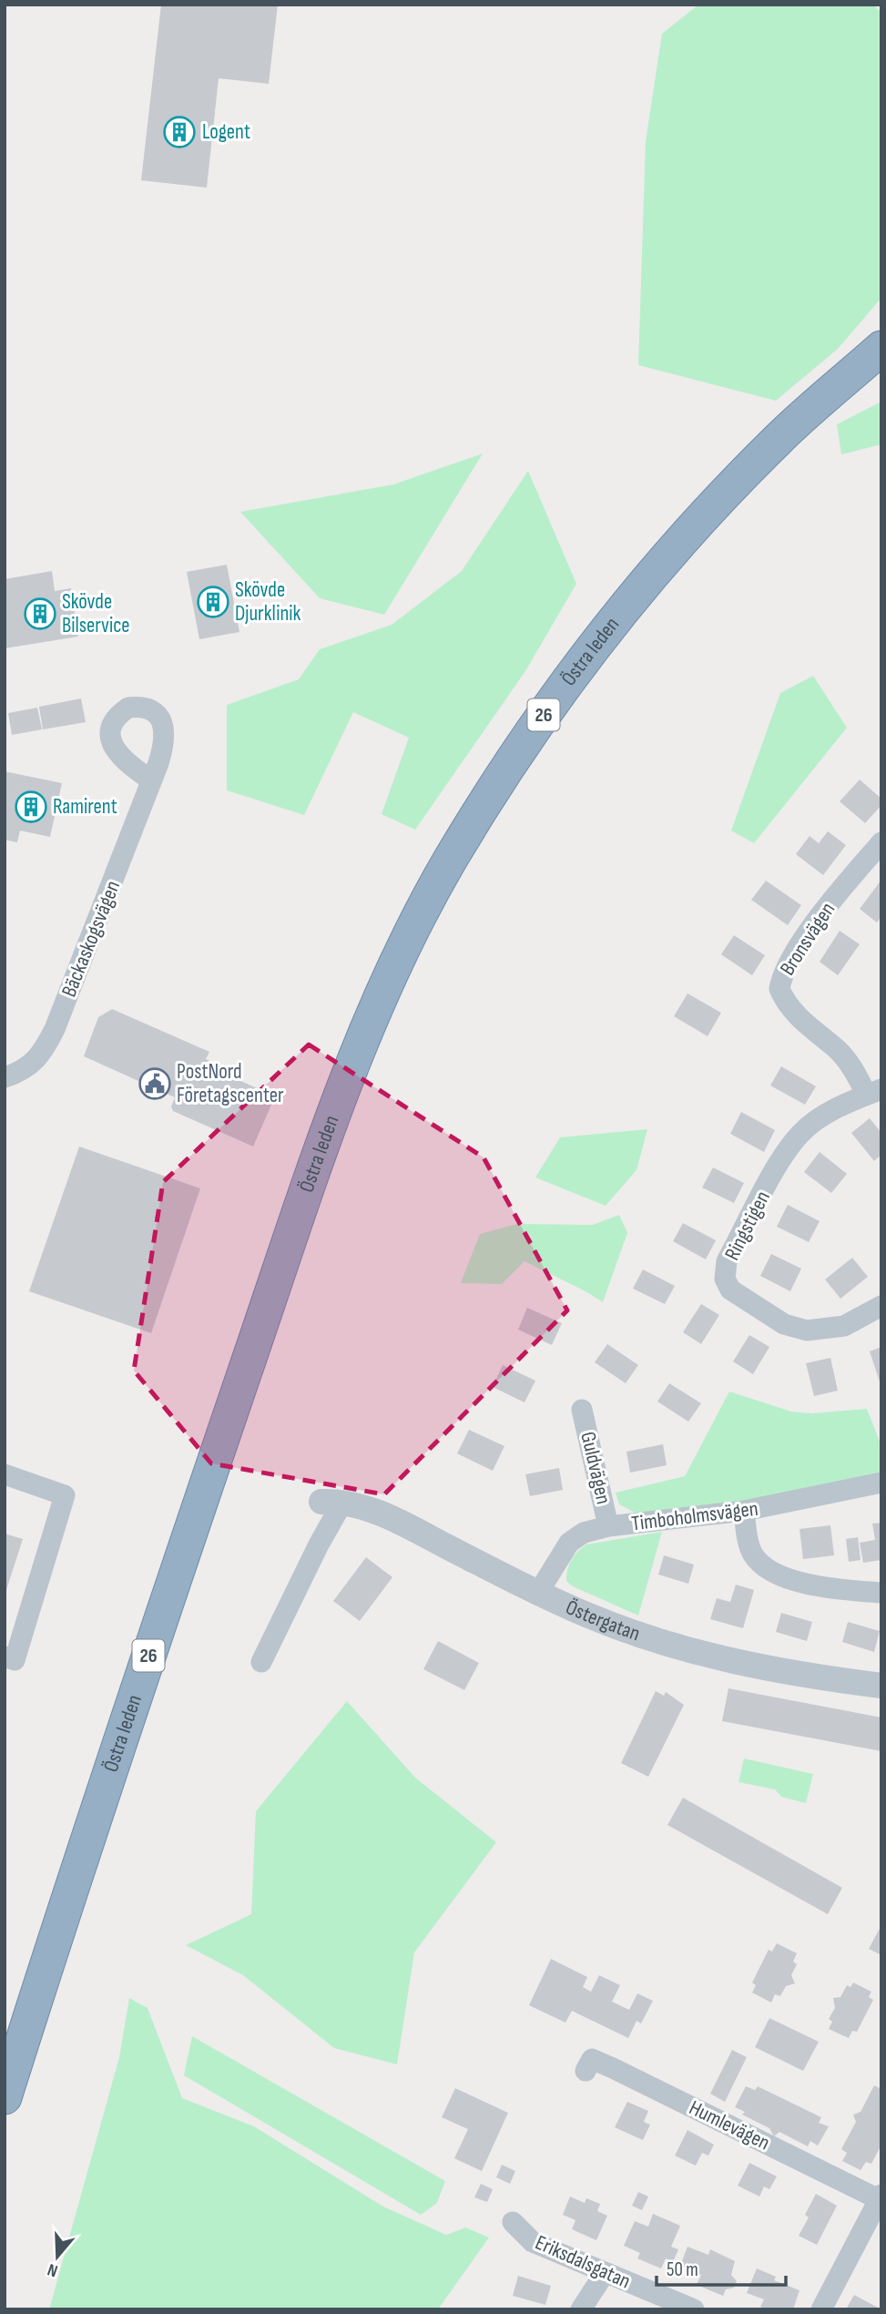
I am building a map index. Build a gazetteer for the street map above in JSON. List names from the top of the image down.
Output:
{
  "streets": {
    "highway": ["Östra leden", "26"],
    "street": [
      "Bäckaskogsvägen",
      "Bronsvägen",
      "Ringstigen",
      "Guldvägen",
      "Timboholmsvägen",
      "Östergatan",
      "Humlevägen",
      "Eriksdalsgatan"
    ]
  },
  "crossings": [
    ["Bronsvägen", "Ringstigen"],
    ["Guldvägen", "Timboholmsvägen"],
    ["Timboholmsvägen", "Östergatan"]
  ],
  "places": {
    "building": [
      "Logent",
      "Skövde Djurklinik",
      "Skövde Bilservice",
      "Ramirent"
    ],
    "public building": ["PostNord Företagscenter"]
  },
  "scale_bar": "50 m",
  "north": "bottom"
}
